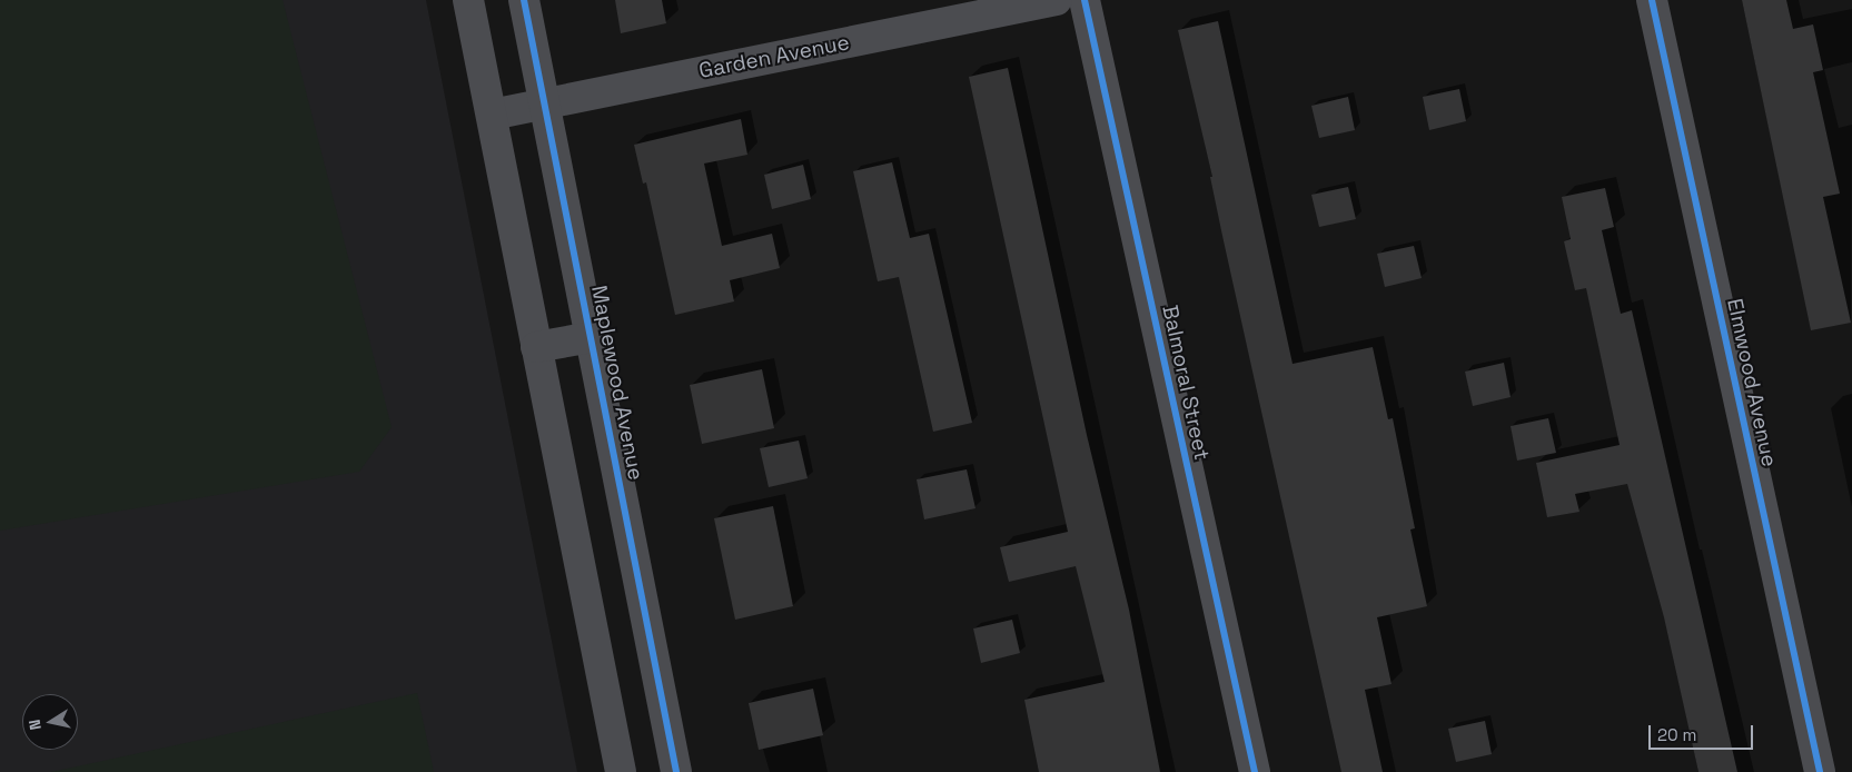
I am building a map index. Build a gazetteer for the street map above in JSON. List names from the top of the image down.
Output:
{
  "streets": {
    "street": [
      "Garden Avenue",
      "Maplewood Avenue",
      "Balmoral Street",
      "Elmwood Avenue"
    ]
  },
  "crossings": [
    ["Garden Avenue", "Maplewood Avenue"]
  ],
  "scale_bar": "20 m",
  "north": "left"
}
